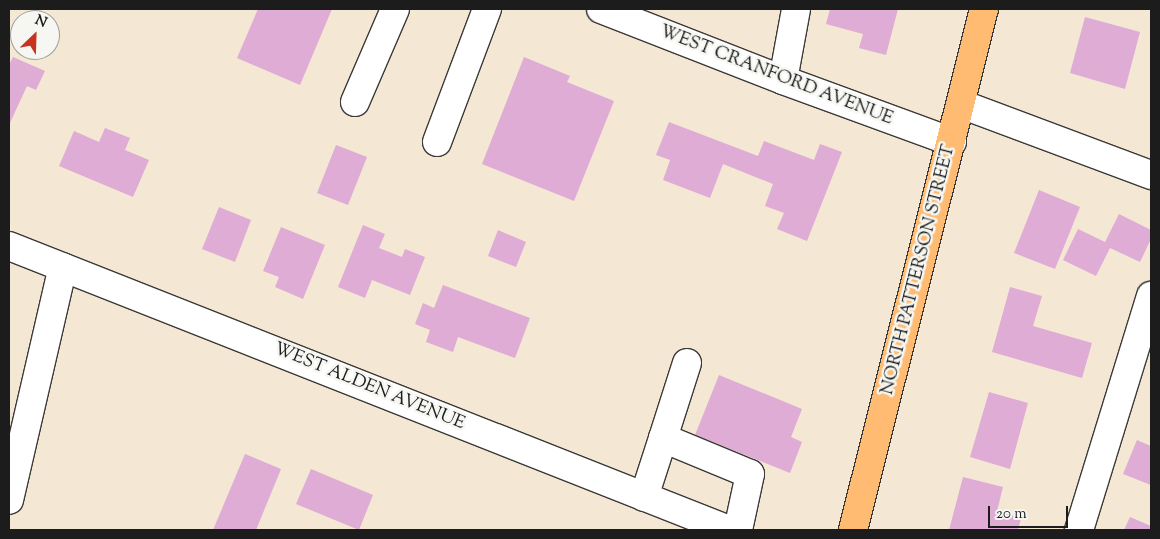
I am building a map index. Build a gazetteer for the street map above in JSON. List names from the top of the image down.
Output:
{
  "streets": {
    "main road": ["NORTH PATTERSON STREET"],
    "street": ["WEST CRANFORD AVENUE", "WEST ALDEN AVENUE"]
  },
  "crossings": [
    ["WEST CRANFORD AVENUE", "NORTH PATTERSON STREET"]
  ],
  "scale_bar": "20 m",
  "north": "top right"
}
